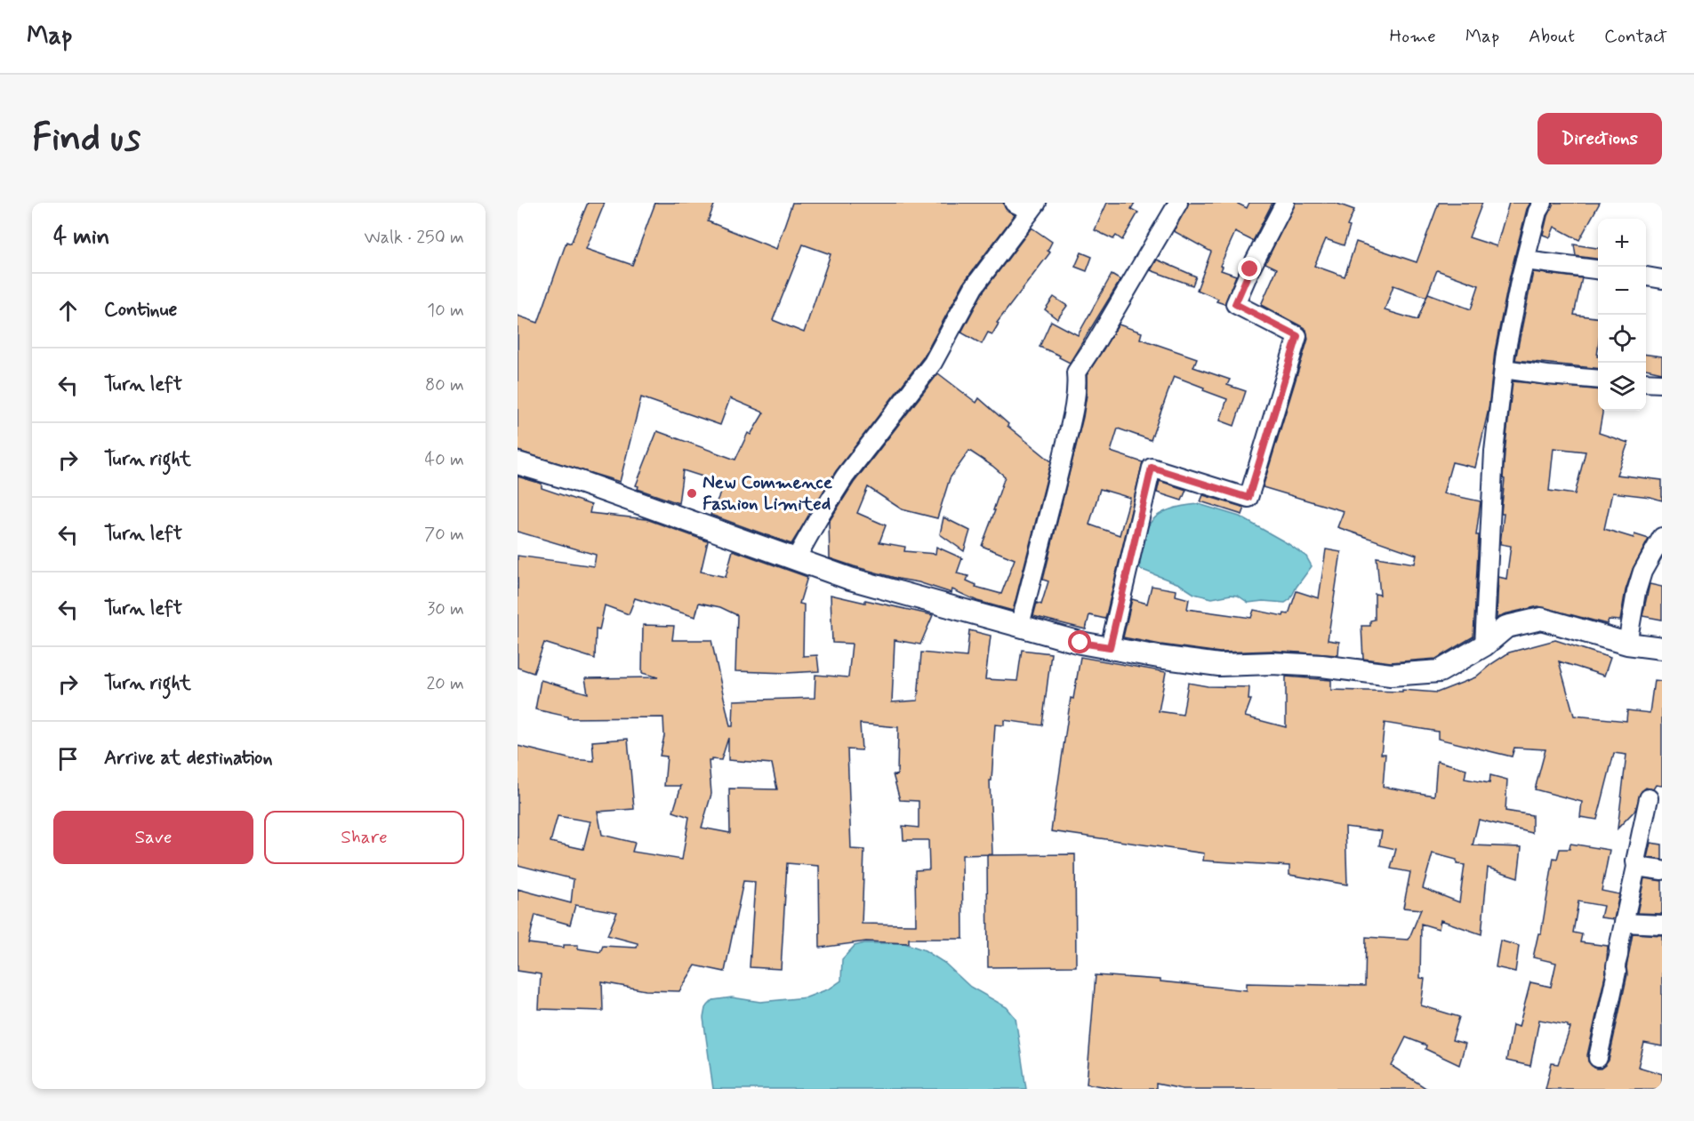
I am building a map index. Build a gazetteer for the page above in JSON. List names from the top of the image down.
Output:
{
  "places": ["New Commence Fashion Limited"],
  "page": {
    "header": "Map",
    "nav": [
      "Home",
      "Map",
      "About",
      "Contact"
    ],
    "buttons": [
      "Directions",
      ["Save", "Share"]
    ],
    "title": "Find us",
    "heading": ["4 min", "Walk · 250 m"],
    "map_buttons": ["+", "−"],
    "list": [
      ["Continue", "10 m"],
      ["Turn left", "80 m"],
      ["Turn right", "40 m"],
      ["Turn left", "70 m"],
      ["Turn left", "30 m"],
      ["Turn right", "20 m"],
      "Arrive at destination"
    ]
  }
}
